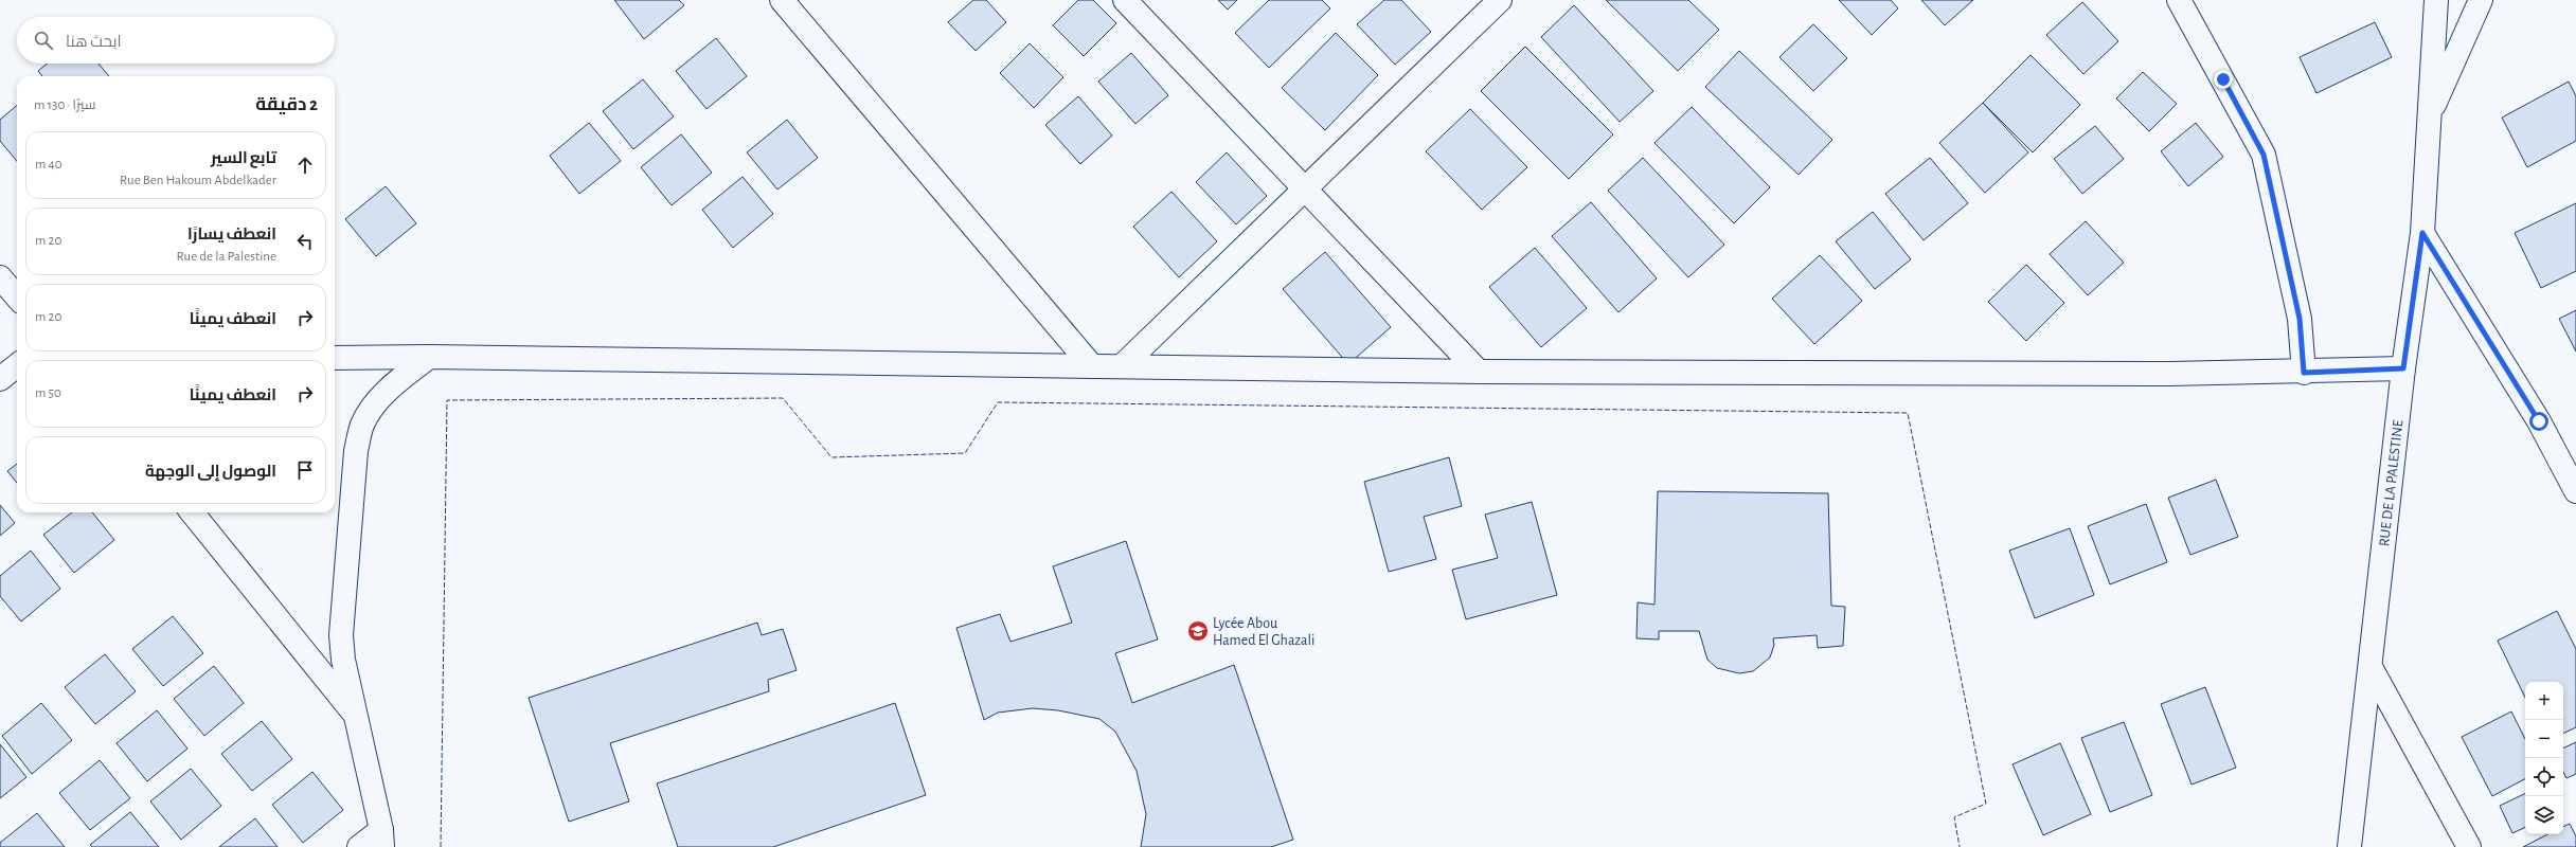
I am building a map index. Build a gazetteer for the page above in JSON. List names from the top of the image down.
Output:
{
  "streets": {
    "street": ["RUE DE LA PALESTINE"]
  },
  "places": {
    "school or university": ["Lycée Abou Hamed El Ghazali"]
  },
  "page": {
    "search": "ابحث هنا",
    "heading": ["2 دقيقة", "سيرًا · 130 m"],
    "list": [
      ["تابع السير", "Rue Ben Hakoum Abdelkader", "40 m"],
      ["انعطف يسارًا", "Rue de la Palestine", "20 m"],
      ["انعطف يمينًا", "20 m"],
      ["انعطف يمينًا", "50 m"],
      "الوصول إلى الوجهة"
    ],
    "map_buttons": ["+", "−"]
  }
}
